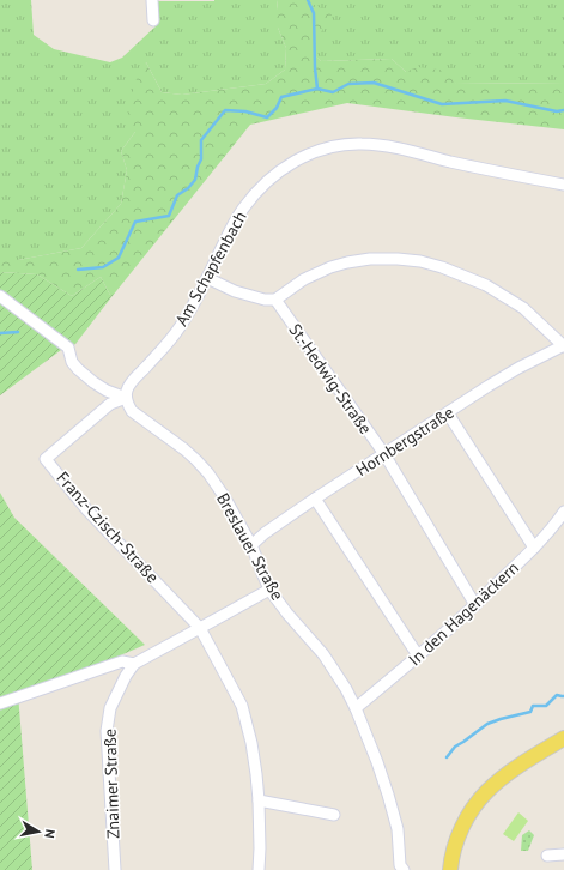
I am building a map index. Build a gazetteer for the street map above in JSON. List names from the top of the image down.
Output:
{
  "streets": {
    "street": [
      "Am Schapfenbach",
      "St.-Hedwig-Straße",
      "Hornbergstraße",
      "Franz-Czisch-Straße",
      "Breslauer Straße",
      "In den Hagenäckern",
      "Znaimer Straße"
    ]
  },
  "crossings": [
    ["Am Schapfenbach", "Franz-Czisch-Straße"],
    ["Am Schapfenbach", "Breslauer Straße"],
    ["St.-Hedwig-Straße", "Hornbergstraße"],
    ["St.-Hedwig-Straße", "In den Hagenäckern"],
    ["Hornbergstraße", "Breslauer Straße"],
    ["Franz-Czisch-Straße", "Breslauer Straße"],
    ["Breslauer Straße", "In den Hagenäckern"]
  ],
  "north": "right"
}
